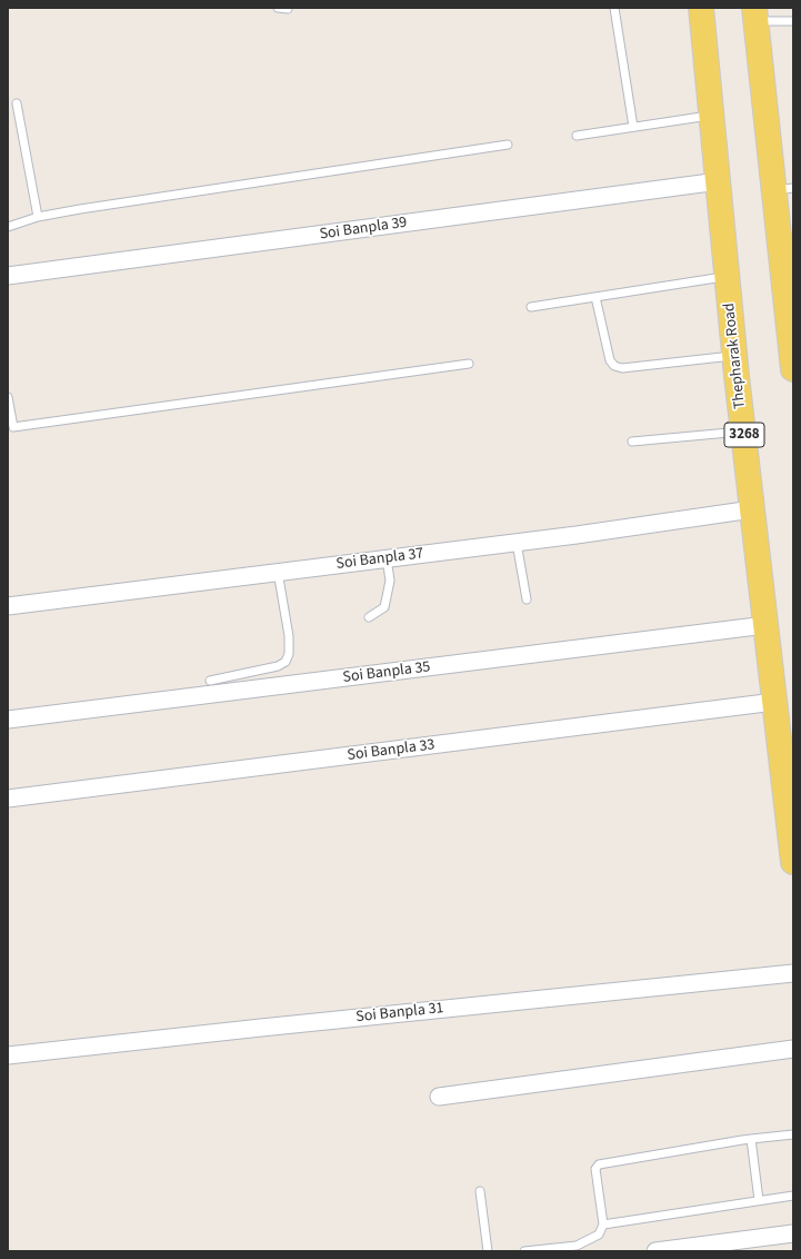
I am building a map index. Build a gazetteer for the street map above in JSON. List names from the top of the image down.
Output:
{
  "streets": {
    "main road": ["Thepharak Road", "3268"],
    "street": [
      "Soi Banpla 39",
      "Soi Banpla 37",
      "Soi Banpla 35",
      "Soi Banpla 33",
      "Soi Banpla 31"
    ]
  },
  "crossings": [
    ["Soi Banpla 39", "Thepharak Road"],
    ["Thepharak Road", "Soi Banpla 37"],
    ["Thepharak Road", "Soi Banpla 35"],
    ["Thepharak Road", "Soi Banpla 33"]
  ]
}
